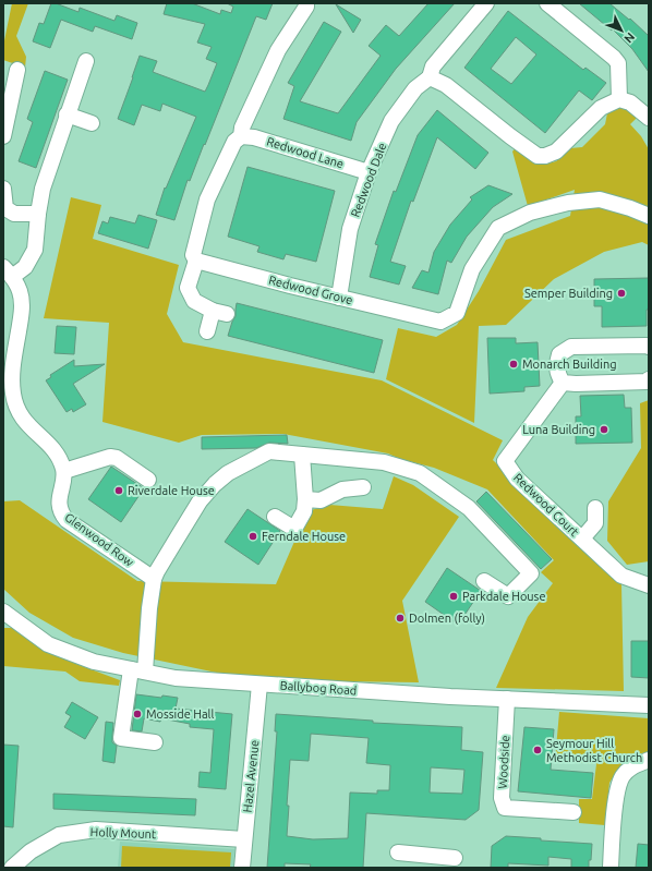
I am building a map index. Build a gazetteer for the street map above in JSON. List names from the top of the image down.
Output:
{
  "streets": {
    "street": [
      "Redwood Lane",
      "Redwood Dale",
      "Redwood Grove",
      "Redwood Court",
      "Glenwood Row",
      "Ballybog Road",
      "Woodside",
      "Hazel Avenue",
      "Holly Mount"
    ]
  },
  "crossings": [
    ["Redwood Lane", "Redwood Dale"],
    ["Redwood Dale", "Redwood Grove"],
    ["Ballybog Road", "Woodside"],
    ["Ballybog Road", "Hazel Avenue"],
    ["Hazel Avenue", "Holly Mount"]
  ],
  "places": [
    "Semper Building",
    "Monarch Building",
    "Luna Building",
    "Riverdale House",
    "Ferndale House",
    "Parkdale House",
    "Dolmen (folly)",
    "Mosside Hall",
    "Seymour Hill Methodist Church"
  ],
  "north": "bottom right"
}
